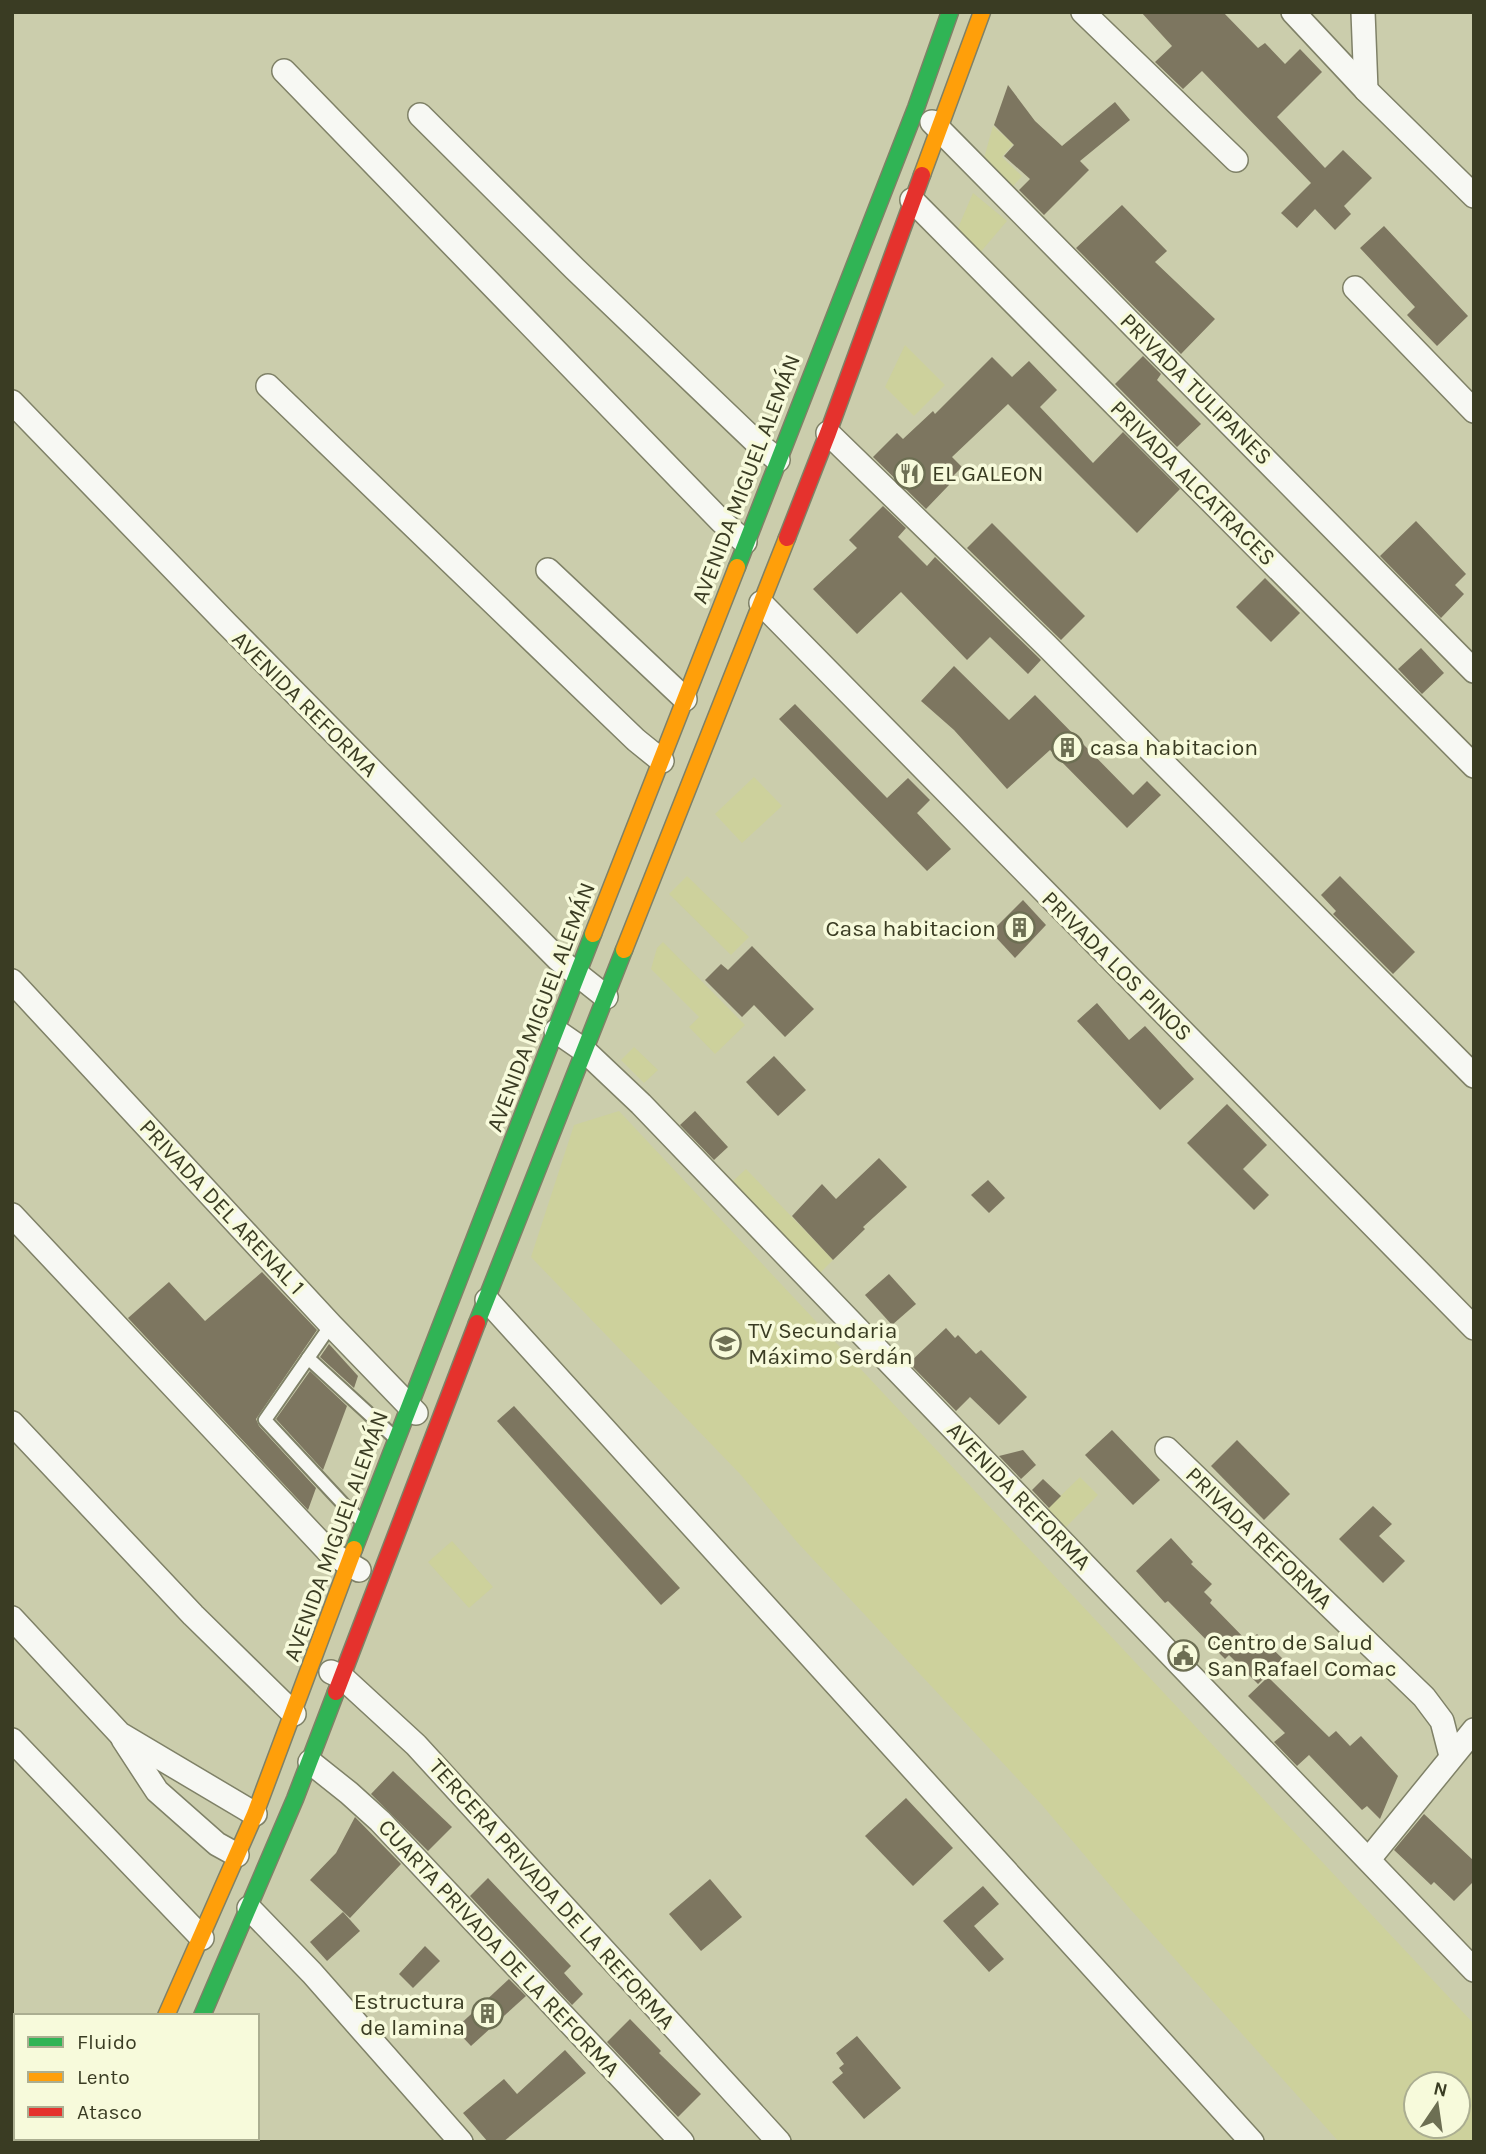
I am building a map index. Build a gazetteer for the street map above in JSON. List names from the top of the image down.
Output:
{
  "streets": {
    "main road": ["AVENIDA MIGUEL ALEMÁN"],
    "street": [
      "PRIVADA TULIPANES",
      "PRIVADA ALCATRACES",
      "AVENIDA REFORMA",
      "PRIVADA LOS PINOS",
      "PRIVADA DEL ARENAL 1",
      "PRIVADA REFORMA",
      "TERCERA PRIVADA DE LA REFORMA",
      "CUARTA PRIVADA DE LA REFORMA"
    ]
  },
  "crossings": [
    ["PRIVADA TULIPANES", "AVENIDA MIGUEL ALEMÁN"],
    ["AVENIDA MIGUEL ALEMÁN", "AVENIDA REFORMA"],
    ["AVENIDA MIGUEL ALEMÁN", "PRIVADA DEL ARENAL 1"],
    ["AVENIDA MIGUEL ALEMÁN", "TERCERA PRIVADA DE LA REFORMA"]
  ],
  "places": {
    "restaurant": ["EL GALEON"],
    "building": ["casa habitacion", "Casa habitacion", "Estructura de lamina"],
    "school or university": ["TV Secundaria Máximo Serdán"],
    "public building": ["Centro de Salud San Rafael Comac"]
  },
  "legend": ["Fluido", "Lento", "Atasco"],
  "north": "top"
}
